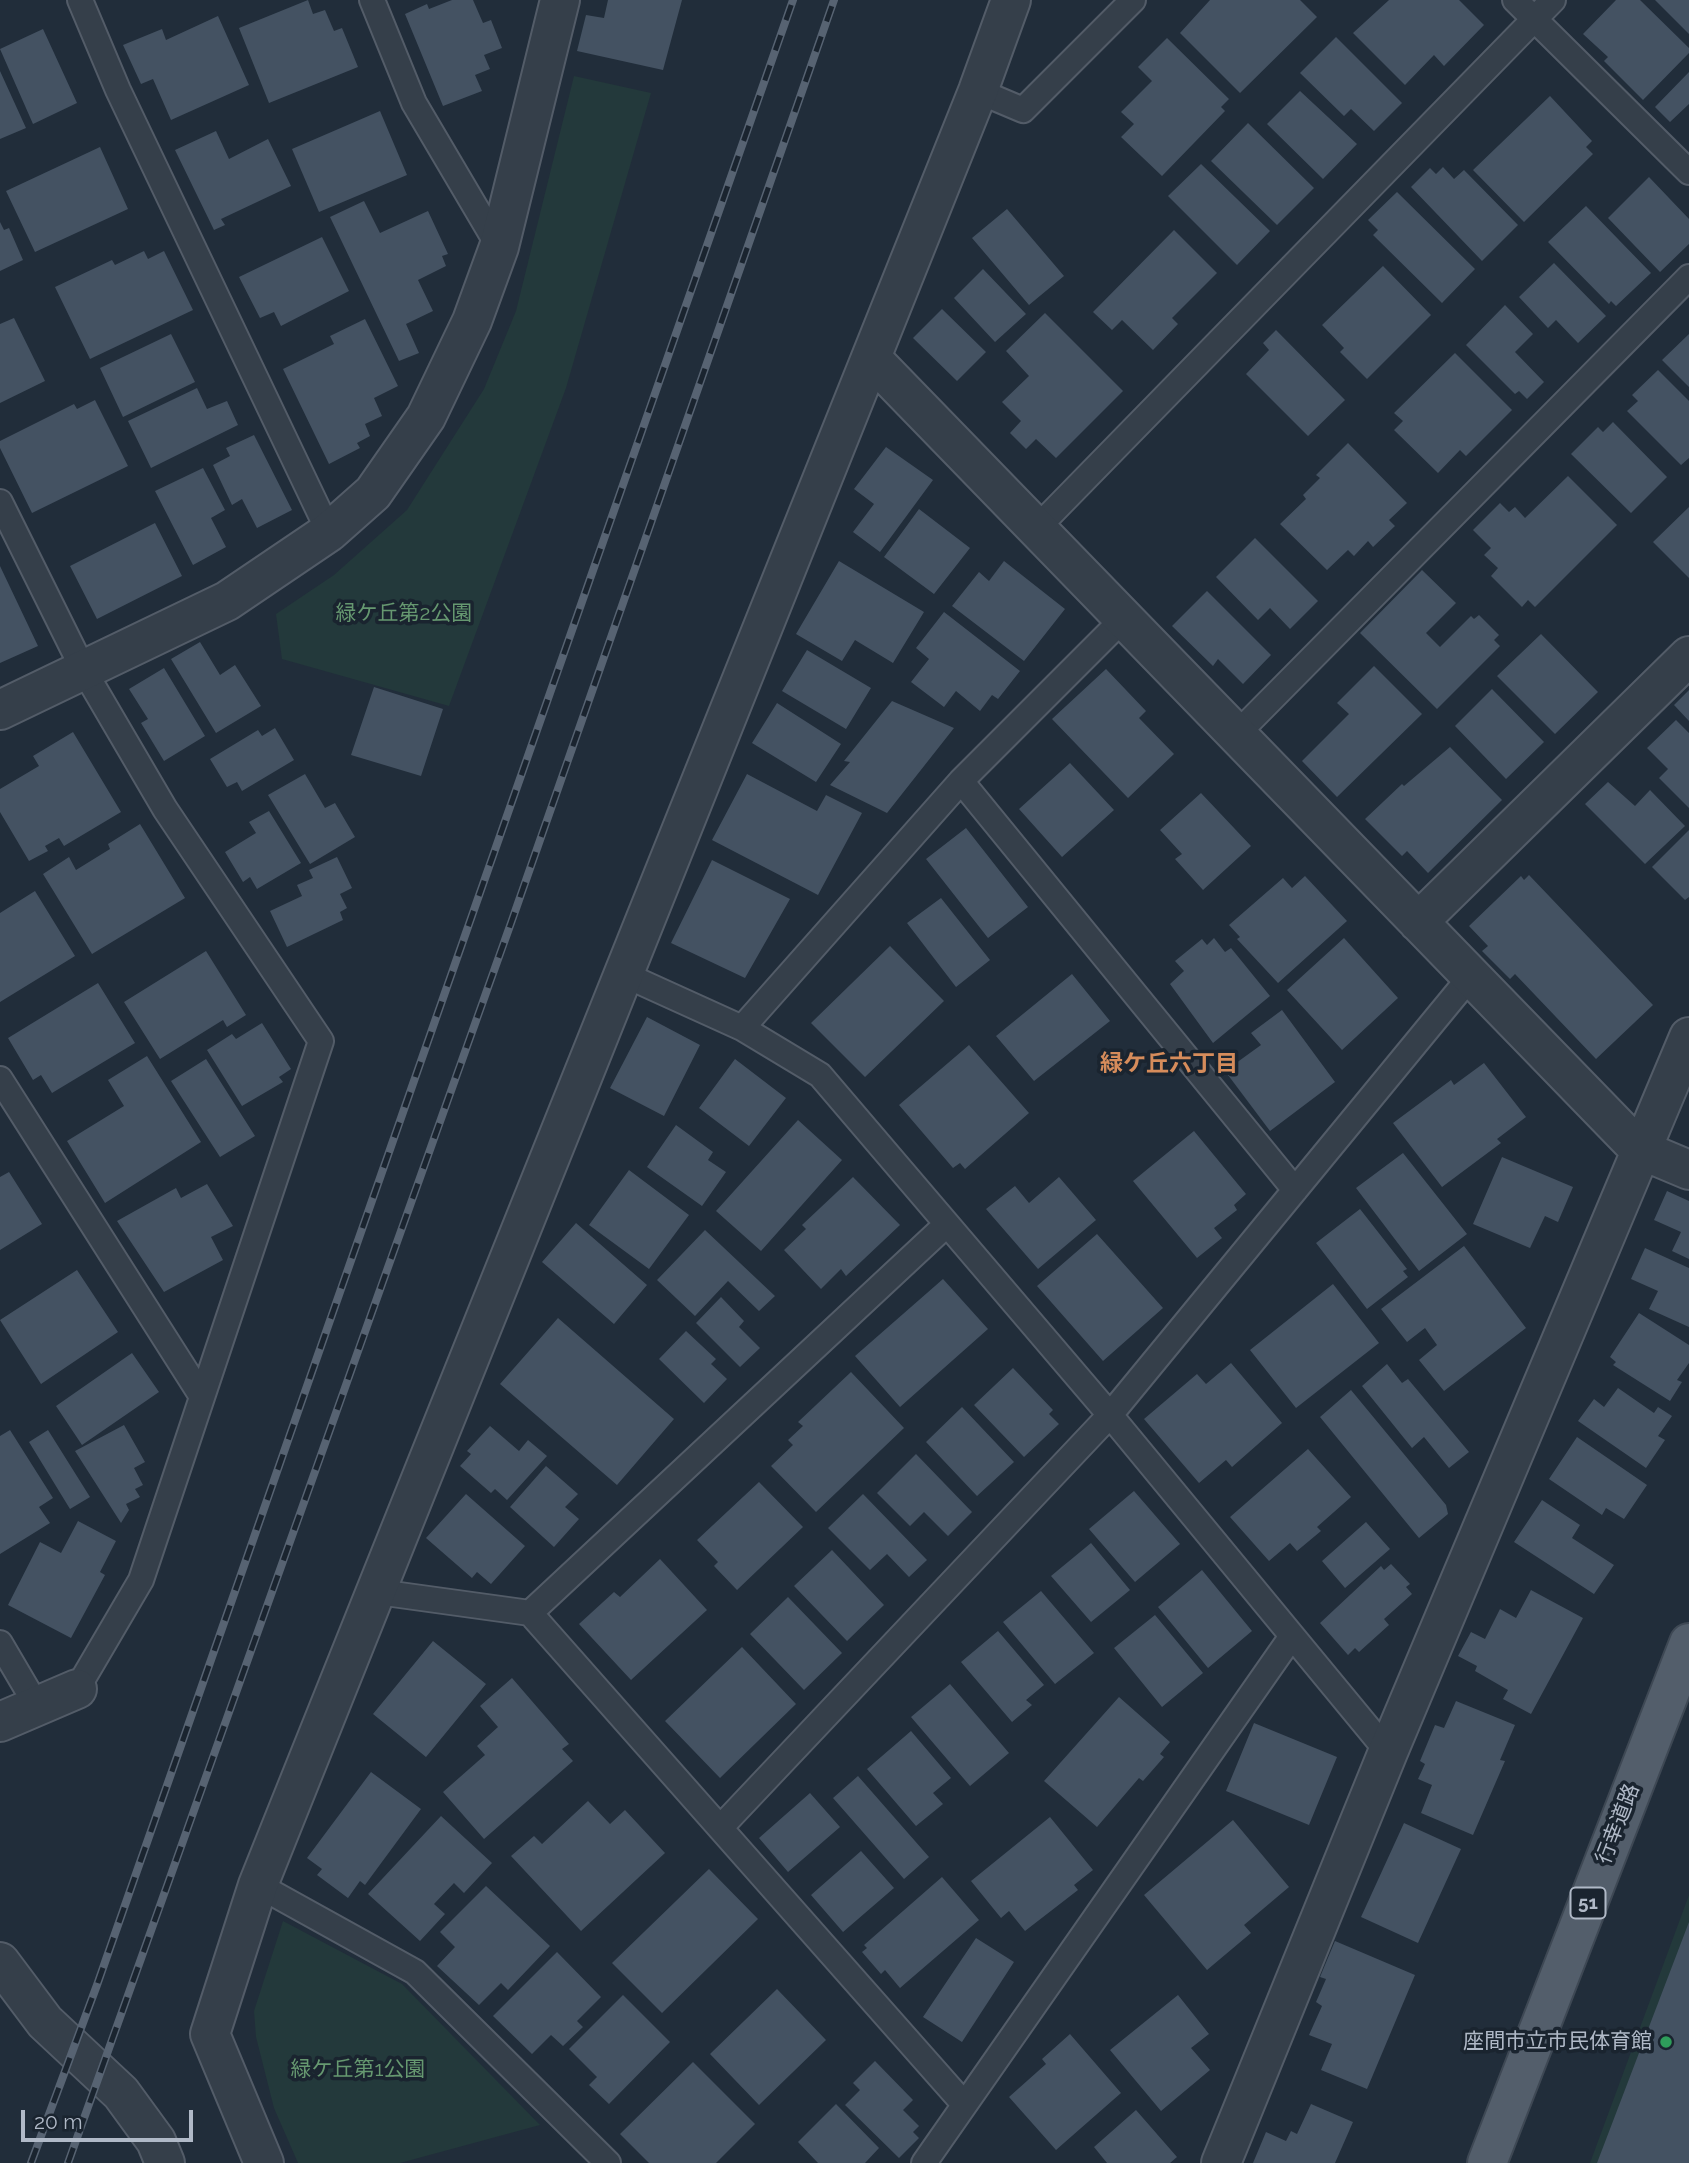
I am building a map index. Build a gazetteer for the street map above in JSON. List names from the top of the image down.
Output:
{
  "streets": {
    "main road": ["行幸道路", "51"]
  },
  "districts": ["緑ケ丘六丁目"],
  "parks": ["緑ケ丘第2公園", "緑ケ丘第1公園"],
  "places": ["座間市立市民体育館"],
  "scale_bar": "20 m"
}
